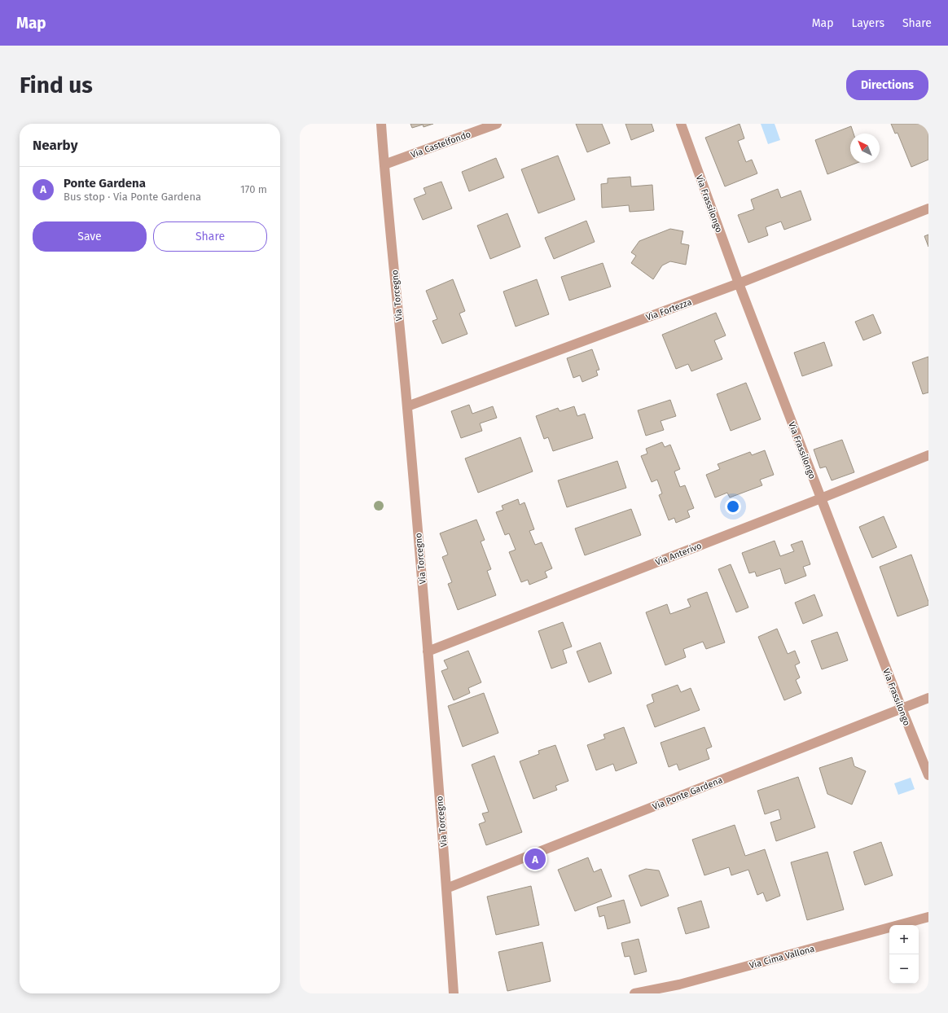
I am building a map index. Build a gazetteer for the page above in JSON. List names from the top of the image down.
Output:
{
  "streets": {
    "street": [
      "Via Castelfondo",
      "Via Frassilongo",
      "Via Torcegno",
      "Via Fortezza",
      "Via Anterivo",
      "Via Ponte Gardena",
      "Via Cima Vallona"
    ]
  },
  "crossings": [
    ["Via Castelfondo", "Via Torcegno"],
    ["Via Frassilongo", "Via Fortezza"],
    ["Via Frassilongo", "Via Anterivo"],
    ["Via Frassilongo", "Via Ponte Gardena"],
    ["Via Torcegno", "Via Fortezza"],
    ["Via Torcegno", "Via Anterivo"],
    ["Via Torcegno", "Via Ponte Gardena"]
  ],
  "north": "top left",
  "page": {
    "header": "Map",
    "nav": ["Map", "Layers", "Share"],
    "buttons": [
      "Directions",
      ["Save", "Share"]
    ],
    "title": "Find us",
    "heading": "Nearby",
    "list": [
      {
        "mark": "A",
        "name": "Ponte Gardena",
        "note": "Bus stop · Via Ponte Gardena",
        "value": "170 m"
      }
    ],
    "pins": "A",
    "map_buttons": ["+", "−"]
  }
}
